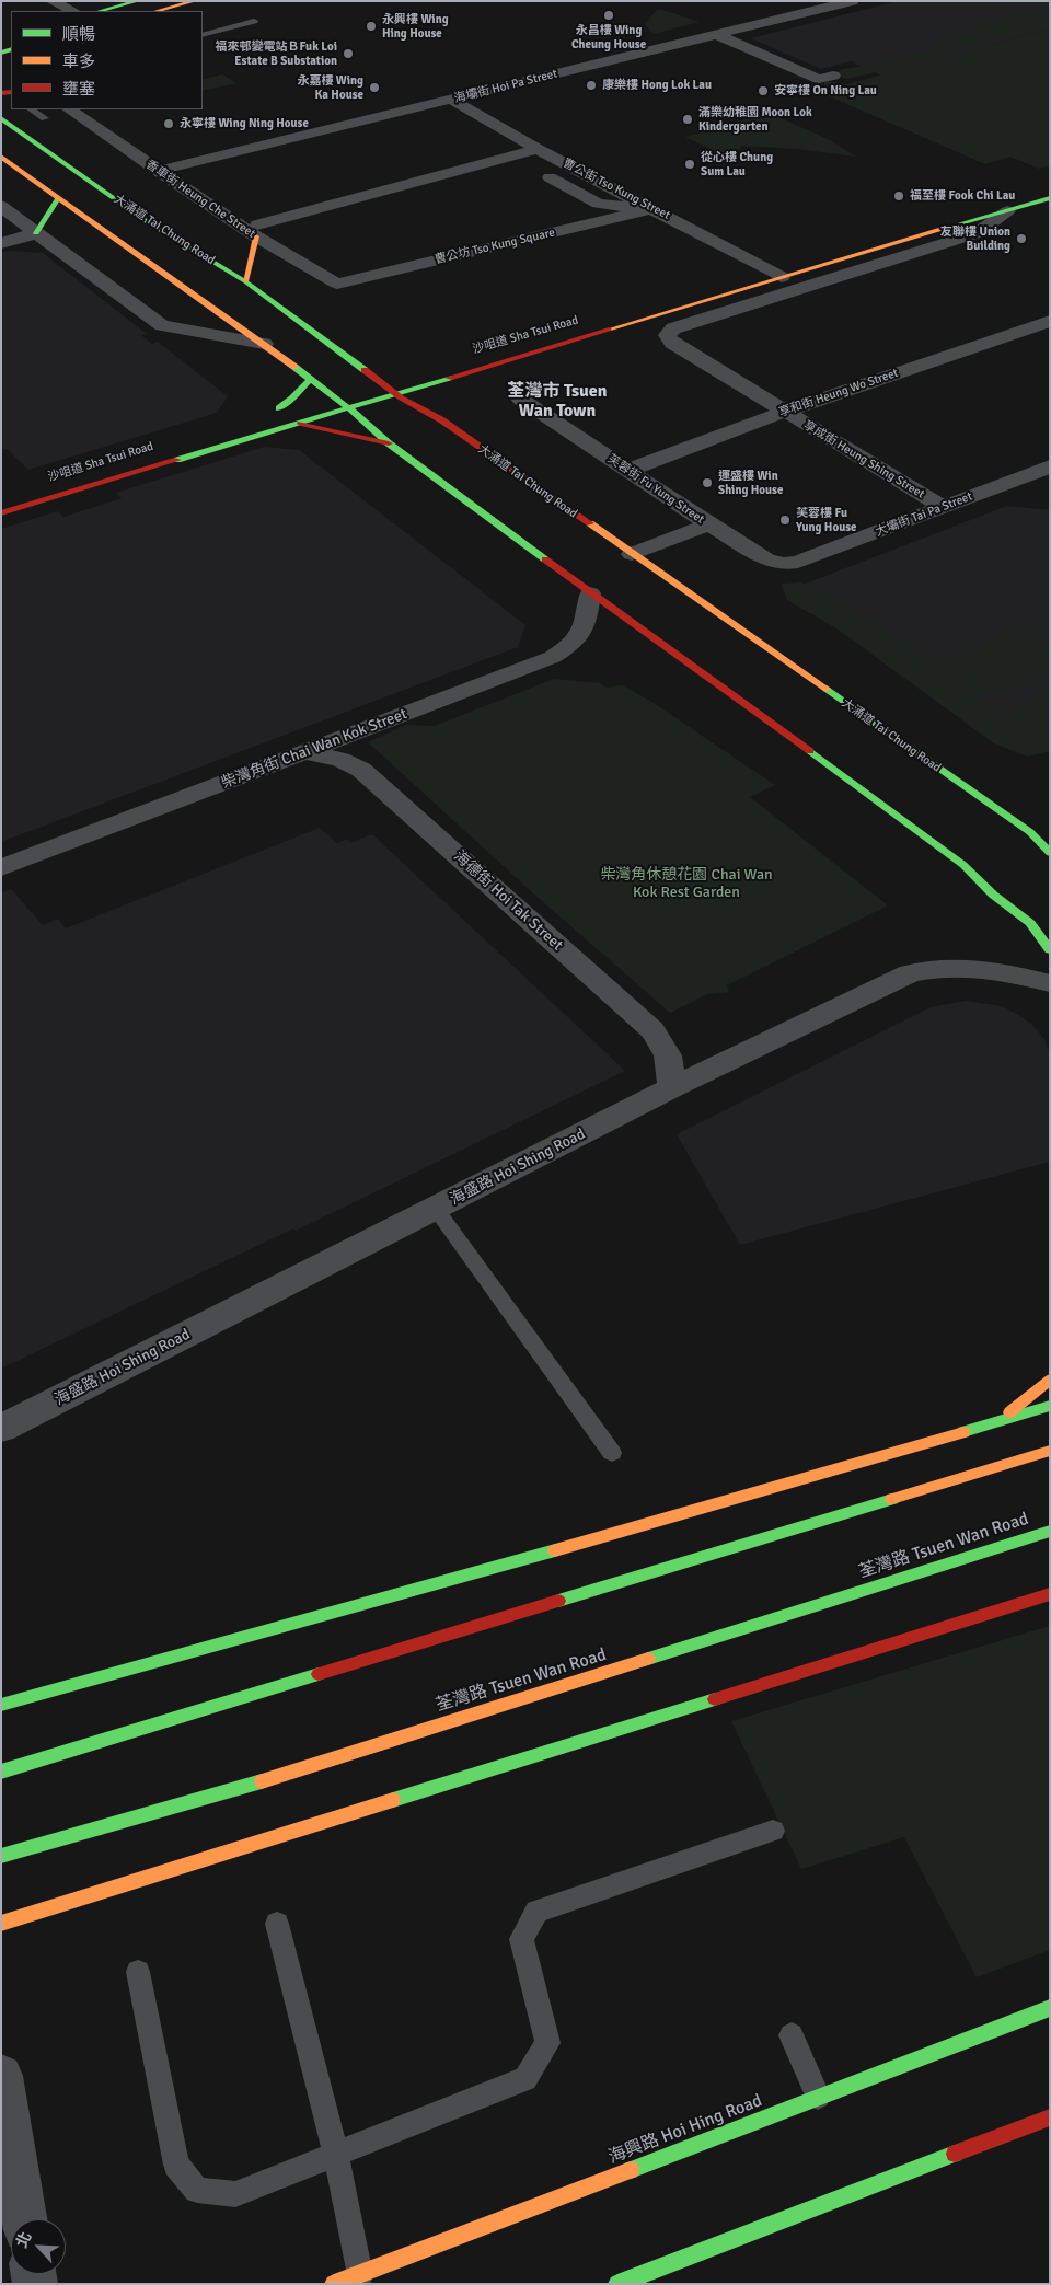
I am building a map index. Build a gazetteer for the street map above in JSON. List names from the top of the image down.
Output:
{
  "streets": {
    "main road": [
      "大涌道 Tai Chung Road",
      "沙咀道 Sha Tsui Road",
      "荃灣路 Tsuen Wan Road",
      "海興路 Hoi Hing Road"
    ],
    "street": [
      "海壩街 Hoi Pa Street",
      "曹公街 Tso Kung Street",
      "香車街 Heung Che Street",
      "曹公坊 Tso Kung Square",
      "享和街 Heung Wo Street",
      "享成街 Heung Shing Street",
      "芙蓉街 Fu Yung Street",
      "大壩街 Tai Pa Street",
      "柴灣角街 Chai Wan Kok Street",
      "海德街 Hoi Tak Street",
      "海盛路 Hoi Shing Road"
    ]
  },
  "crossings": [
    ["海壩街 Hoi Pa Street", "香車街 Heung Che Street"],
    ["曹公街 Tso Kung Street", "曹公坊 Tso Kung Square"],
    ["曹公街 Tso Kung Street", "沙咀道 Sha Tsui Road"],
    ["香車街 Heung Che Street", "曹公坊 Tso Kung Square"],
    ["大涌道 Tai Chung Road", "沙咀道 Sha Tsui Road"],
    ["沙咀道 Sha Tsui Road", "享成街 Heung Shing Street"],
    ["享和街 Heung Wo Street", "享成街 Heung Shing Street"],
    ["享和街 Heung Wo Street", "芙蓉街 Fu Yung Street"],
    ["享成街 Heung Shing Street", "大壩街 Tai Pa Street"],
    ["芙蓉街 Fu Yung Street", "大壩街 Tai Pa Street"],
    ["柴灣角街 Chai Wan Kok Street", "海德街 Hoi Tak Street"],
    ["海德街 Hoi Tak Street", "海盛路 Hoi Shing Road"]
  ],
  "districts": ["荃灣市 Tsuen Wan Town"],
  "parks": ["柴灣角休憩花園 Chai Wan Kok Rest Garden"],
  "places": [
    "永昌樓 Wing Cheung House",
    "永興樓 Wing Hing House",
    "福來邨變電站ＢFuk Loi Estate B Substation",
    "康樂樓 Hong Lok Lau",
    "永嘉樓 Wing Ka House",
    "安寧樓 On Ning Lau",
    "滿樂幼稚園 Moon Lok Kindergarten",
    "永寧樓 Wing Ning House",
    "從心樓 Chung Sum Lau",
    "福至樓 Fook Chi Lau",
    "友聯樓 Union Building",
    "運盛樓 Win Shing House",
    "芙蓉樓 Fu Yung House"
  ],
  "legend": ["順暢", "車多", "壅塞"],
  "north": "top left"
}
